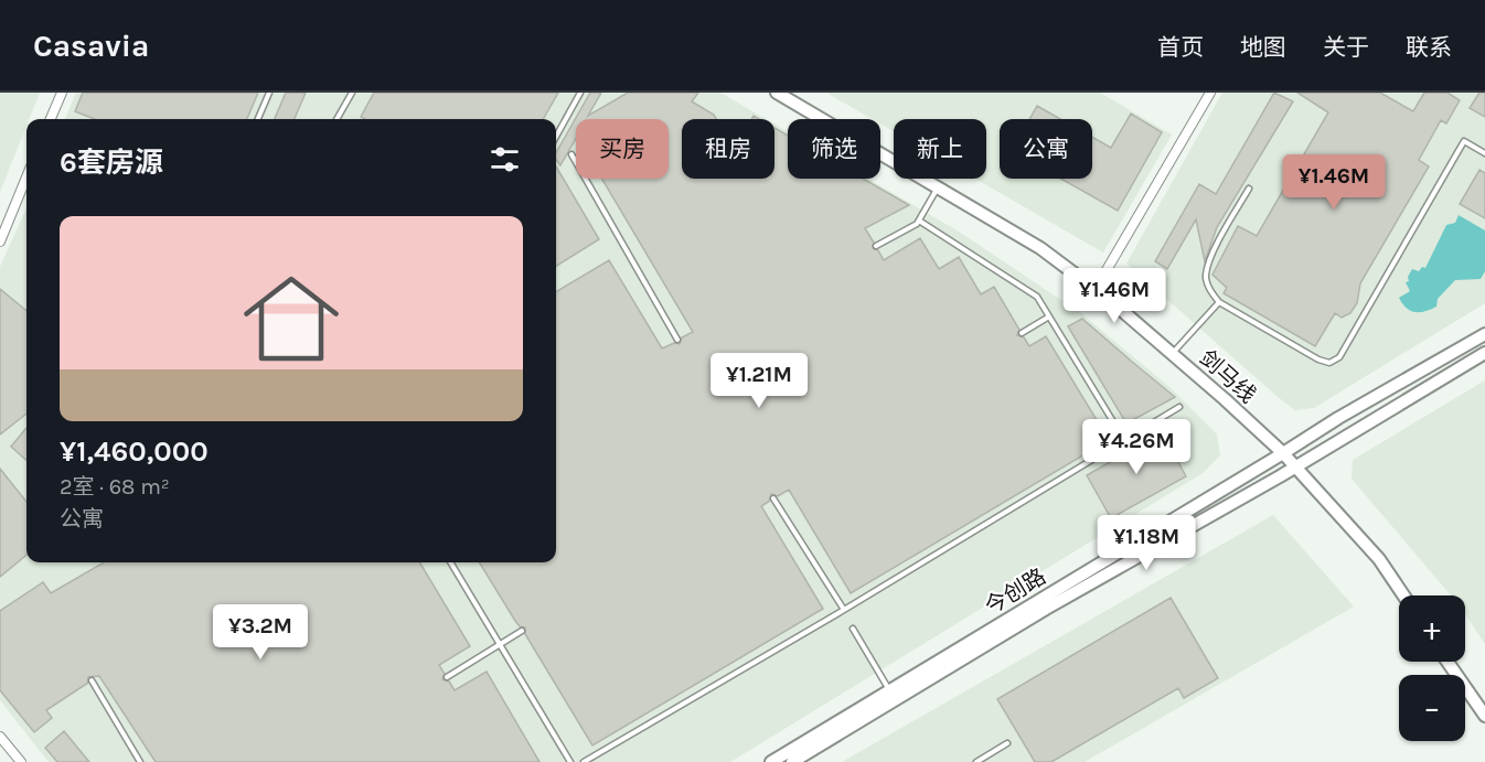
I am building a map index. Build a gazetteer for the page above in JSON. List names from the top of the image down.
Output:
{
  "streets": {
    "main road": ["剑马线", "今创路"]
  },
  "crossings": [
    ["剑马线", "今创路"]
  ],
  "page": {
    "header": "Casavia",
    "nav": [
      "首页",
      "地图",
      "关于",
      "联系"
    ],
    "chip": [
      "买房",
      "租房",
      "筛选",
      "新上",
      "公寓"
    ],
    "heading": "6套房源",
    "price": [
      "¥1.46M",
      "¥1.46M",
      "¥1.21M",
      "¥4.26M",
      "¥1.18M",
      "¥3.2M"
    ],
    "list": [
      {
        "name": "¥1,460,000",
        "note": "2室 · 68 m² · 公寓"
      }
    ],
    "map_buttons": ["+", "−"]
  }
}
